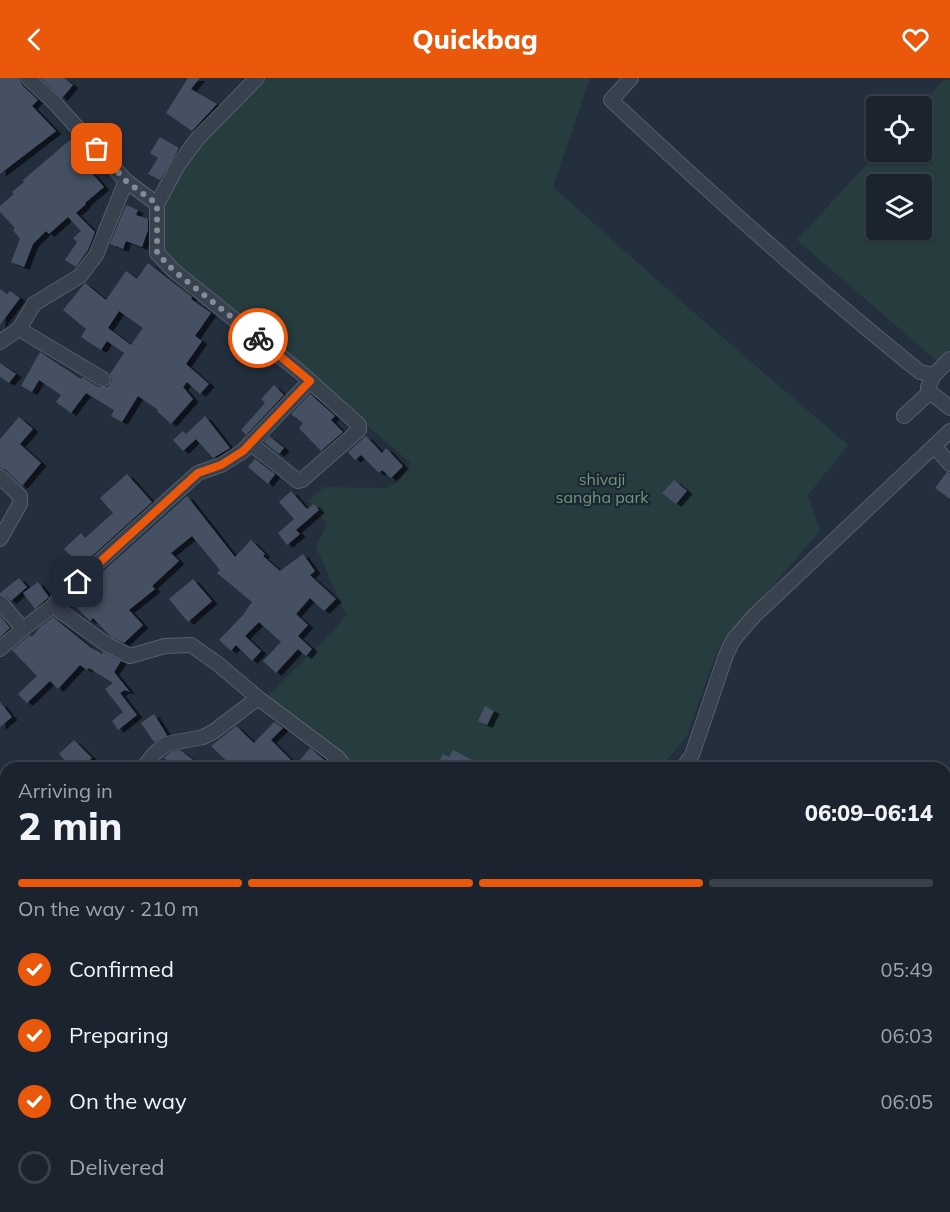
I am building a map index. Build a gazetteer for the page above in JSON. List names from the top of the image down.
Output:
{
  "parks": ["shivaji sangha park"],
  "page": {
    "header": "Quickbag",
    "heading": ["2 min", "Arriving in", "06:09–06:14"],
    "bar": "On the way · 210 m",
    "list": [
      ["Confirmed", "05:49"],
      ["Preparing", "06:03"],
      ["On the way", "06:05"],
      "Delivered"
    ]
  }
}
